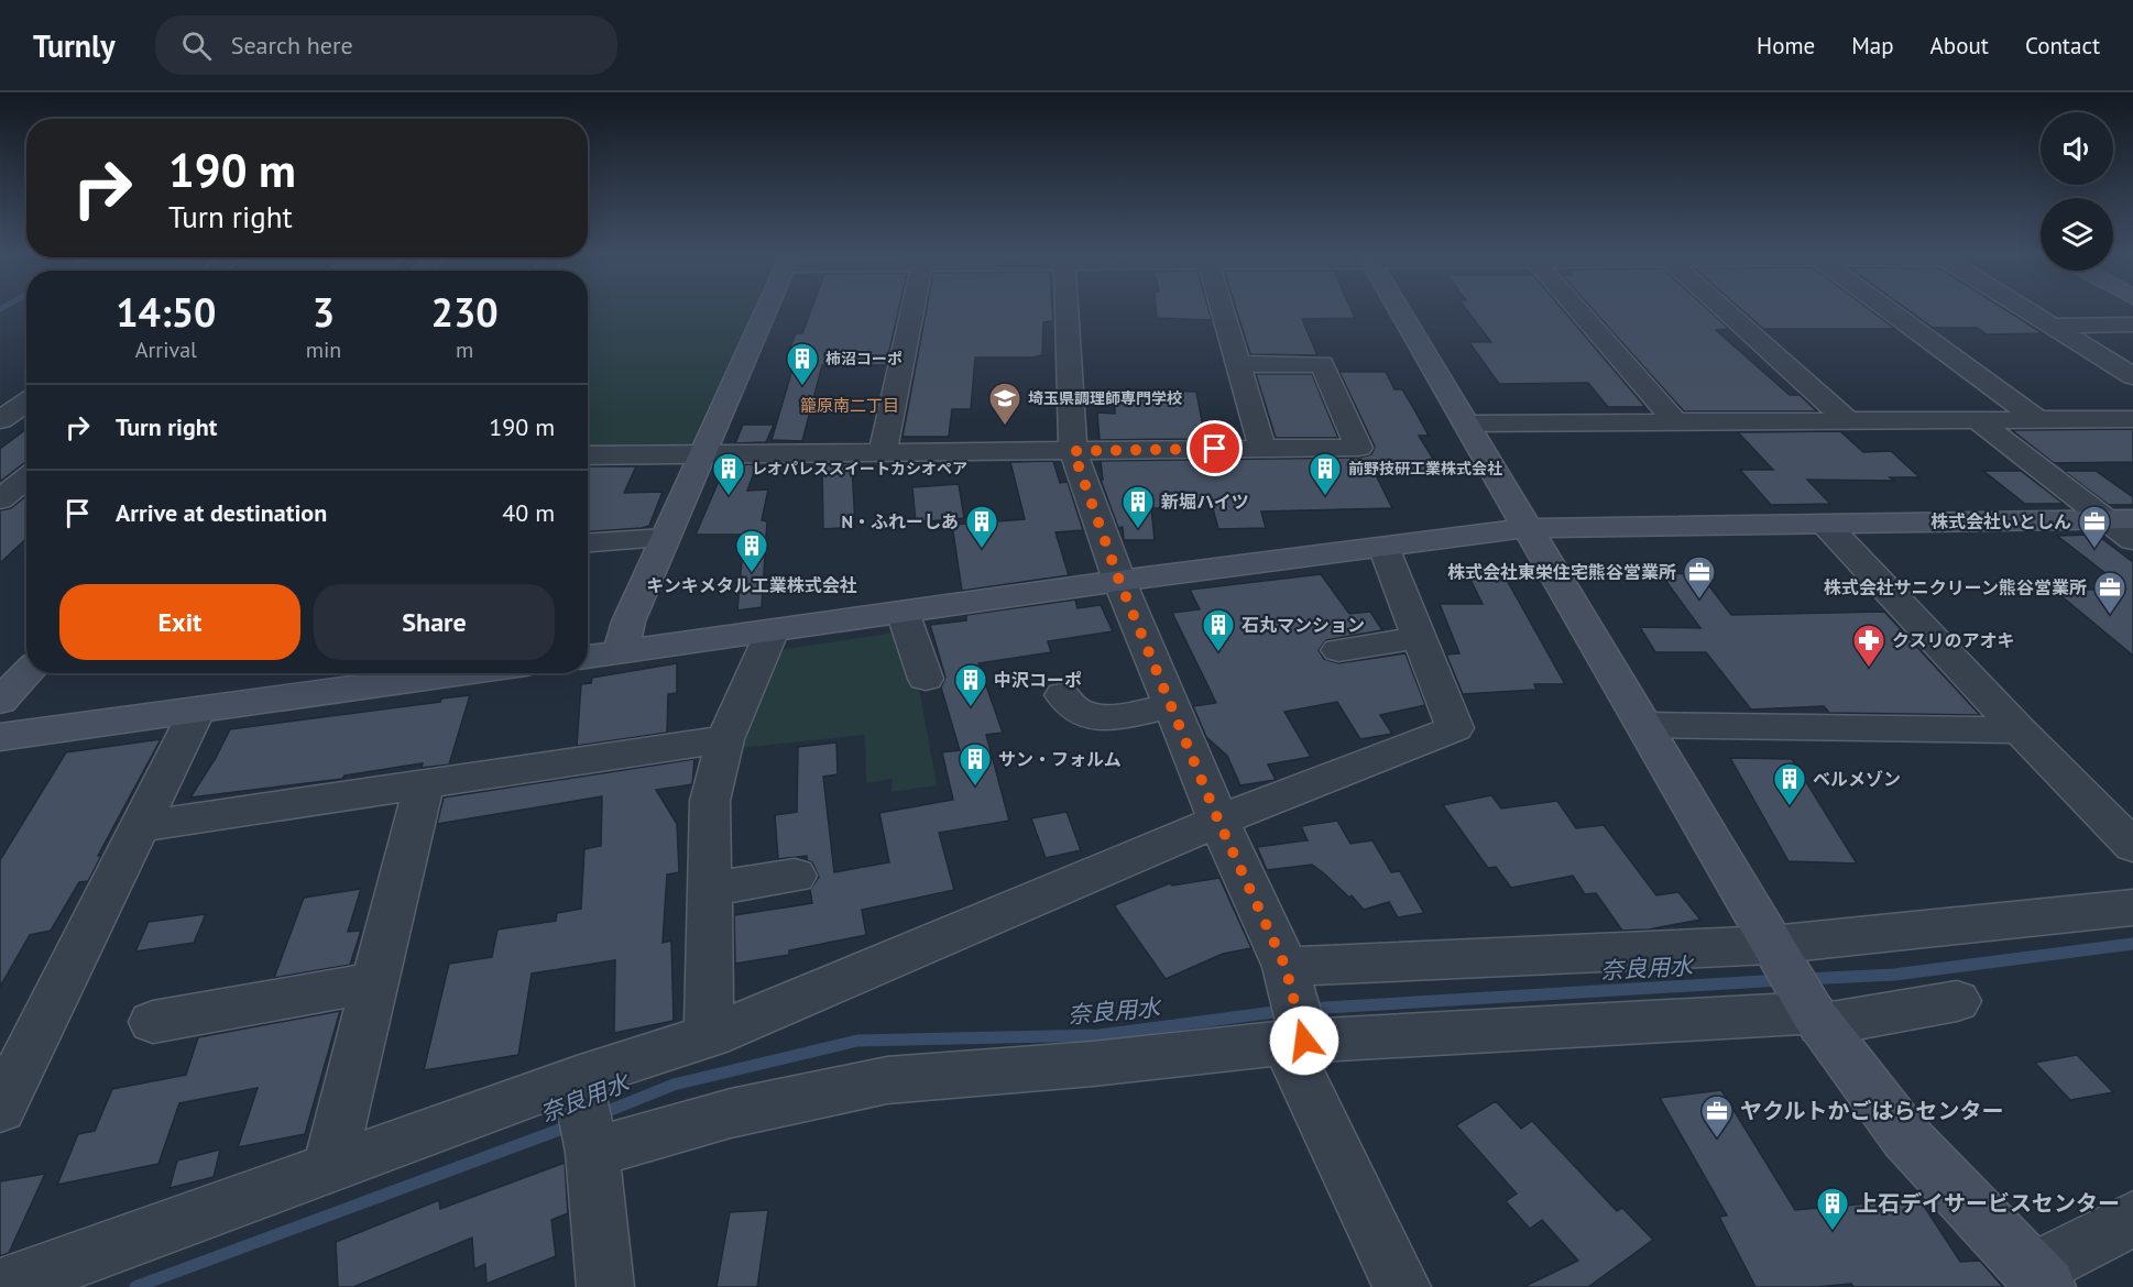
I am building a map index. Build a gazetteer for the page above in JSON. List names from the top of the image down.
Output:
{
  "districts": ["籠原南二丁目"],
  "water": ["奈良用水"],
  "places": {
    "building": [
      "柿沼コーポ",
      "レオパレススイートカシオペア",
      "前野技研工業株式会社",
      "新堀ハイツ",
      "N・ふれーしあ",
      "キンキメタル工業株式会社",
      "石丸マンション",
      "中沢コーポ",
      "サン・フォルム",
      "ベルメゾン",
      "上石デイサービスセンター"
    ],
    "school or university": ["埼玉県調理師専門学校"],
    "office": [
      "株式会社いとしん",
      "株式会社東栄住宅熊谷営業所",
      "株式会社サニクリーン熊谷営業所",
      "ヤクルトかごはらセンター"
    ],
    "pharmacy": ["クスリのアオキ"]
  },
  "page": {
    "header": "Turnly",
    "search": "Search here",
    "nav": [
      "Home",
      "Map",
      "About",
      "Contact"
    ],
    "turn": ["190 m", "Turn right"],
    "eta": [
      "14:50",
      "Arrival",
      "3",
      "min",
      "230",
      "m"
    ],
    "list": [
      {
        "name": "Turn right",
        "value": "190 m"
      },
      {
        "name": "Arrive at destination",
        "value": "40 m"
      }
    ],
    "buttons": ["Exit", "Share"]
  }
}
